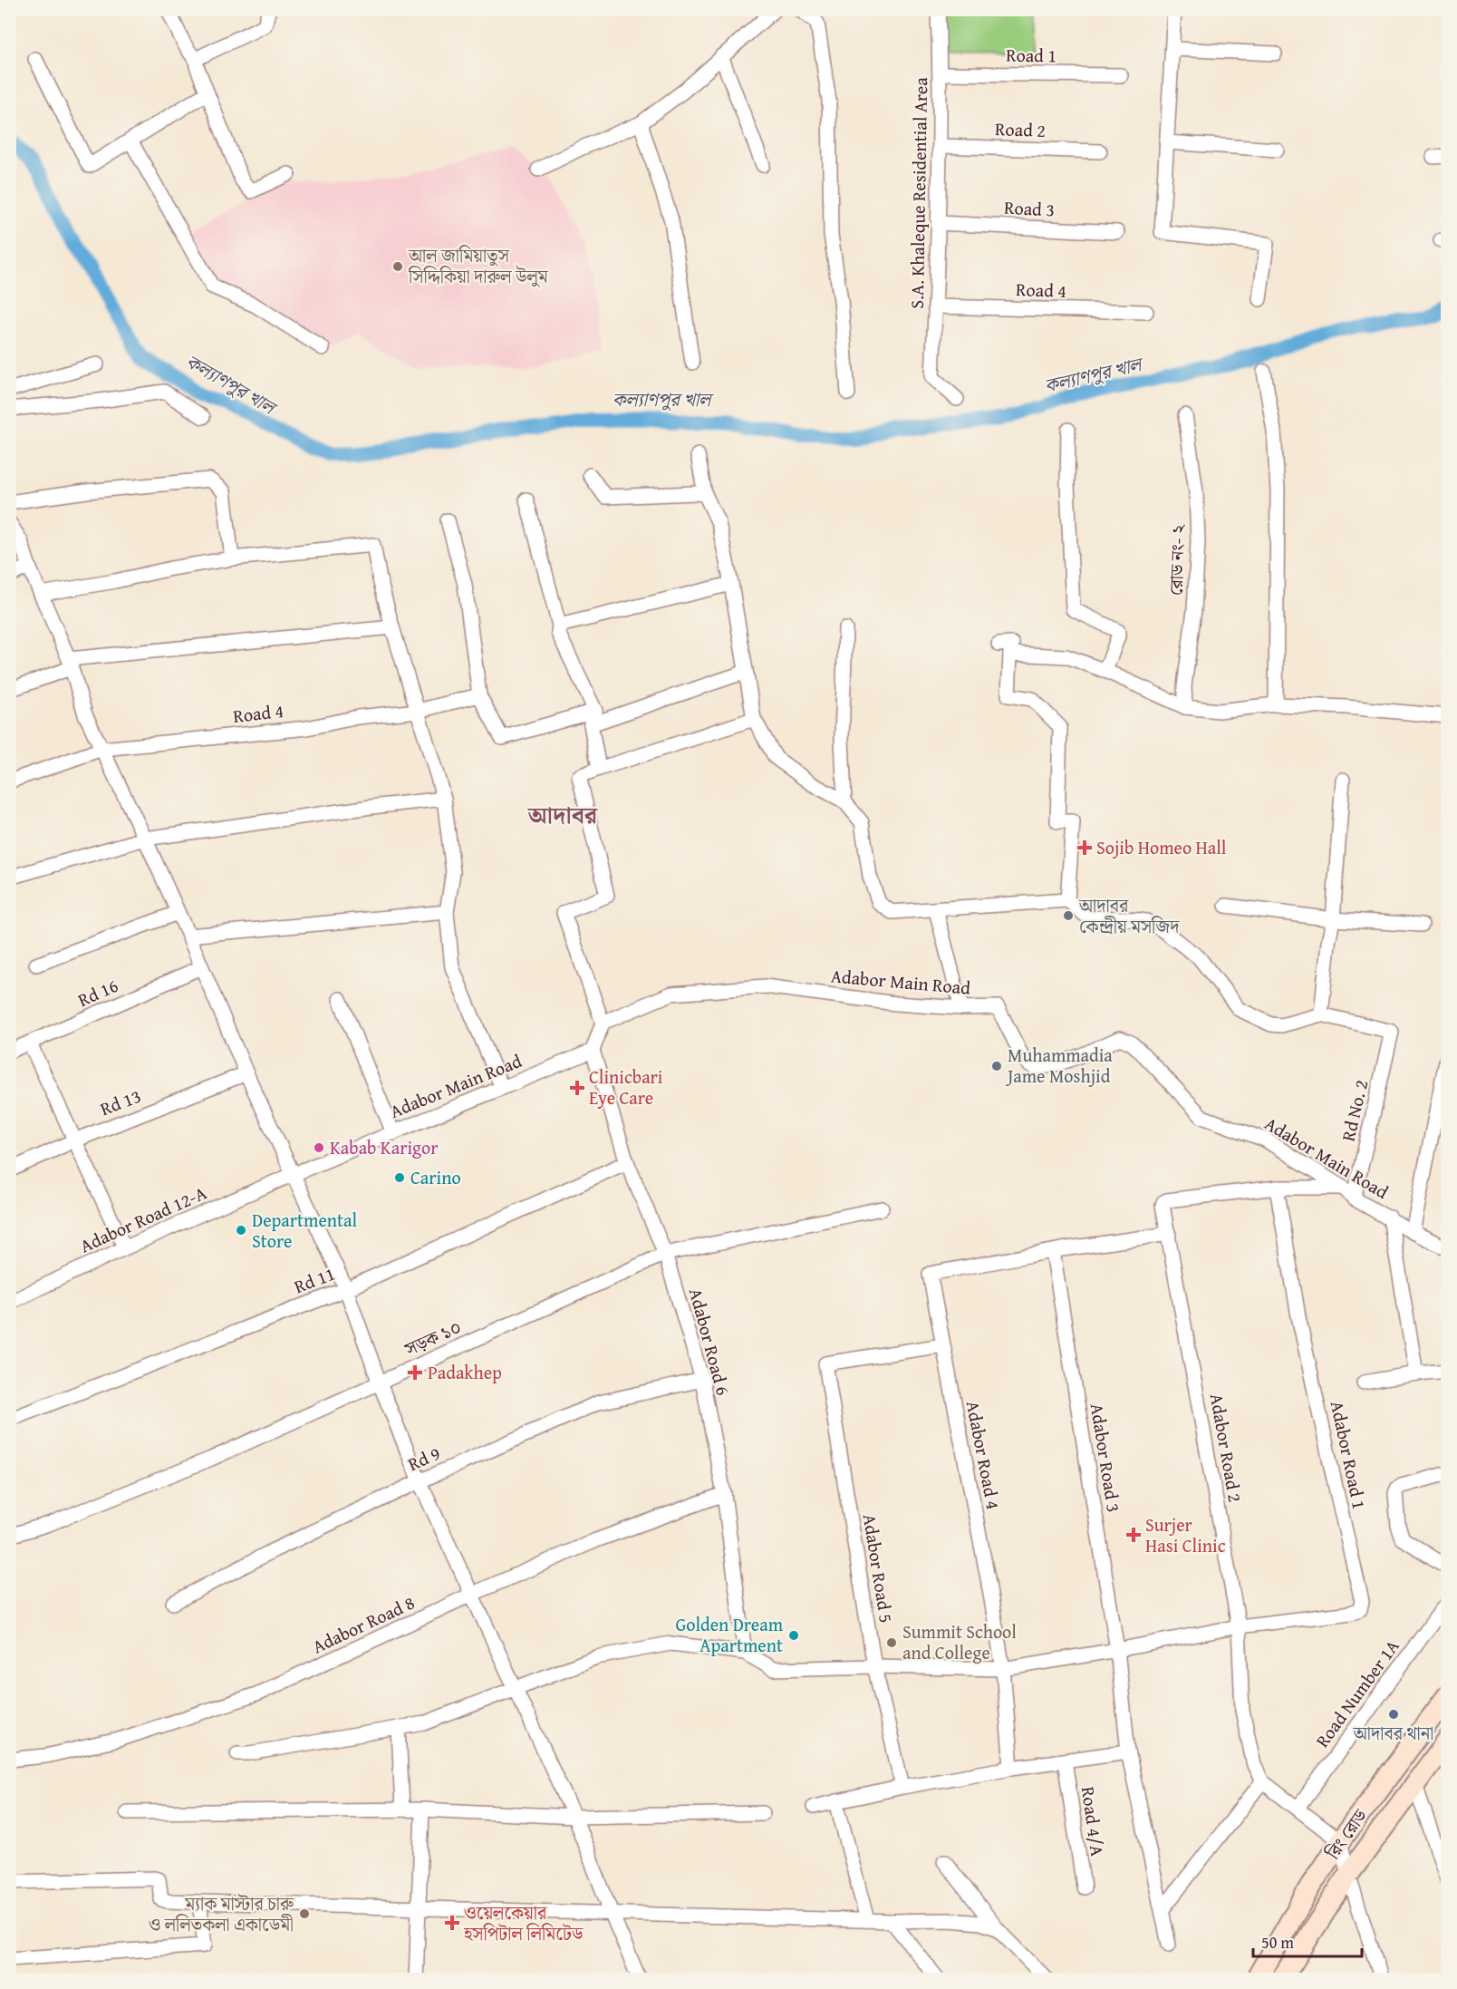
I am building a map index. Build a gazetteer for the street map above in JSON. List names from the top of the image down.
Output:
{
  "streets": {
    "main road": ["রিং রোড"],
    "street": [
      "Road 1",
      "Road 2",
      "S.A. Khaleque Residential Area",
      "Road 3",
      "Road 4",
      "রোড নং- ২",
      "Adabor Main Road",
      "Rd 16",
      "Rd 13",
      "Rd No. 2",
      "Adabor Road 12-A",
      "Rd 11",
      "সড়ক ১০",
      "Adabor Road 6",
      "Adabor Road 2",
      "Adabor Road 4",
      "Adabor Road 1",
      "Adabor Road 3",
      "Rd 9",
      "Adabor Road 5",
      "Adabor Road 8",
      "Road Number 1A",
      "Road 4/A"
    ]
  },
  "crossings": [
    ["Road 1", "S.A. Khaleque Residential Area"],
    ["Road 2", "S.A. Khaleque Residential Area"],
    ["S.A. Khaleque Residential Area", "Road 3"],
    ["S.A. Khaleque Residential Area", "Road 4"],
    ["Adabor Main Road", "Rd No. 2"],
    ["Adabor Main Road", "Adabor Road 12-A"],
    ["Adabor Main Road", "Adabor Road 6"],
    ["Adabor Main Road", "Adabor Road 2"],
    ["Rd 11", "Adabor Road 6"],
    ["সড়ক ১০", "Adabor Road 6"],
    ["Adabor Road 6", "Rd 9"],
    ["Adabor Road 6", "Adabor Road 8"],
    ["Adabor Road 2", "Adabor Road 1"],
    ["Adabor Road 4", "Adabor Road 3"],
    ["Adabor Road 4", "Adabor Road 5"]
  ],
  "districts": ["আদাবর"],
  "water": ["কল্যাণপুর খাল"],
  "places": {
    "other": [
      "আল জামিয়াতুস সিদ্দিকিয়া দারুল উলুম",
      "আদাবর কেন্দ্রীয় মসজিদ",
      "Muhammadia Jame Moshjid",
      "Kabab Karigor",
      "Carino",
      "Departmental Store",
      "Golden Dream Apartment",
      "Summit School and College",
      "আদাবর থানা",
      "ম্যাক মাস্টার চারু ও ললিতকলা একাডেমী"
    ],
    "health": [
      "Sojib Homeo Hall",
      "Clinicbari Eye Care",
      "Padakhep",
      "Surjer Hasi Clinic",
      "ওয়েলকেয়ার হসপিটাল লিমিটেড"
    ]
  },
  "scale_bar": "50 m"
}
